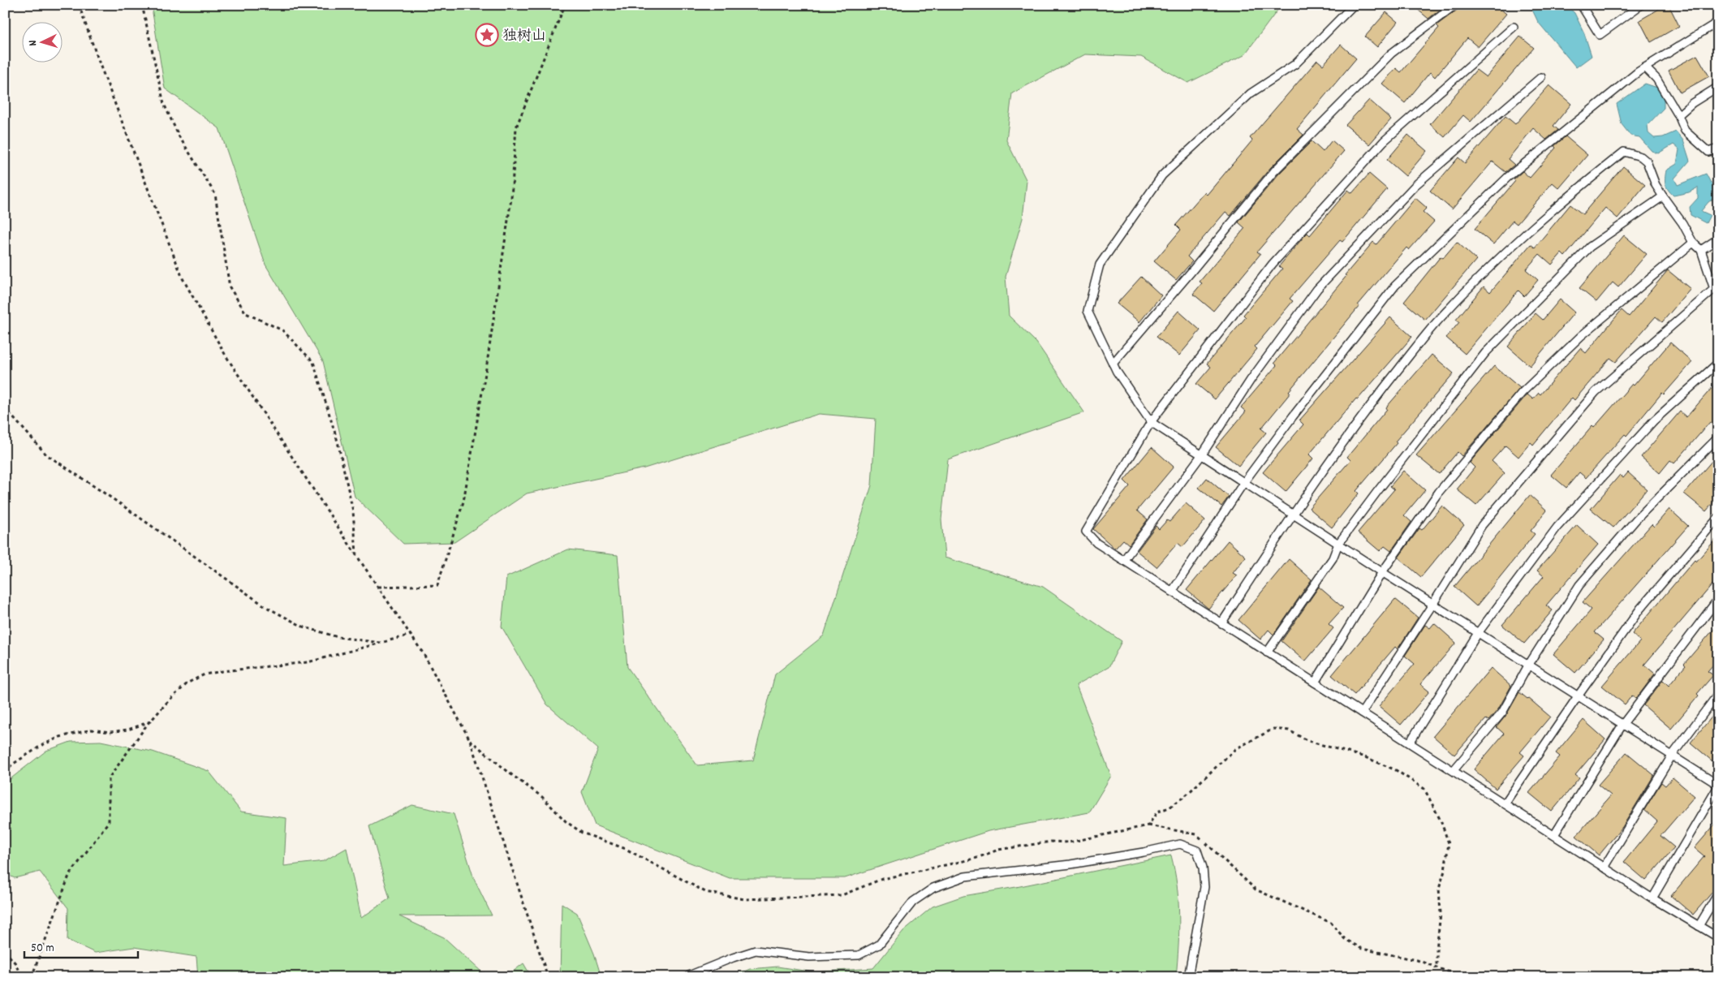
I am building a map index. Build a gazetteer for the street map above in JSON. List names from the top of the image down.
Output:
{
  "places": {
    "place": ["独树山"]
  },
  "scale_bar": "50 m",
  "north": "left"
}
